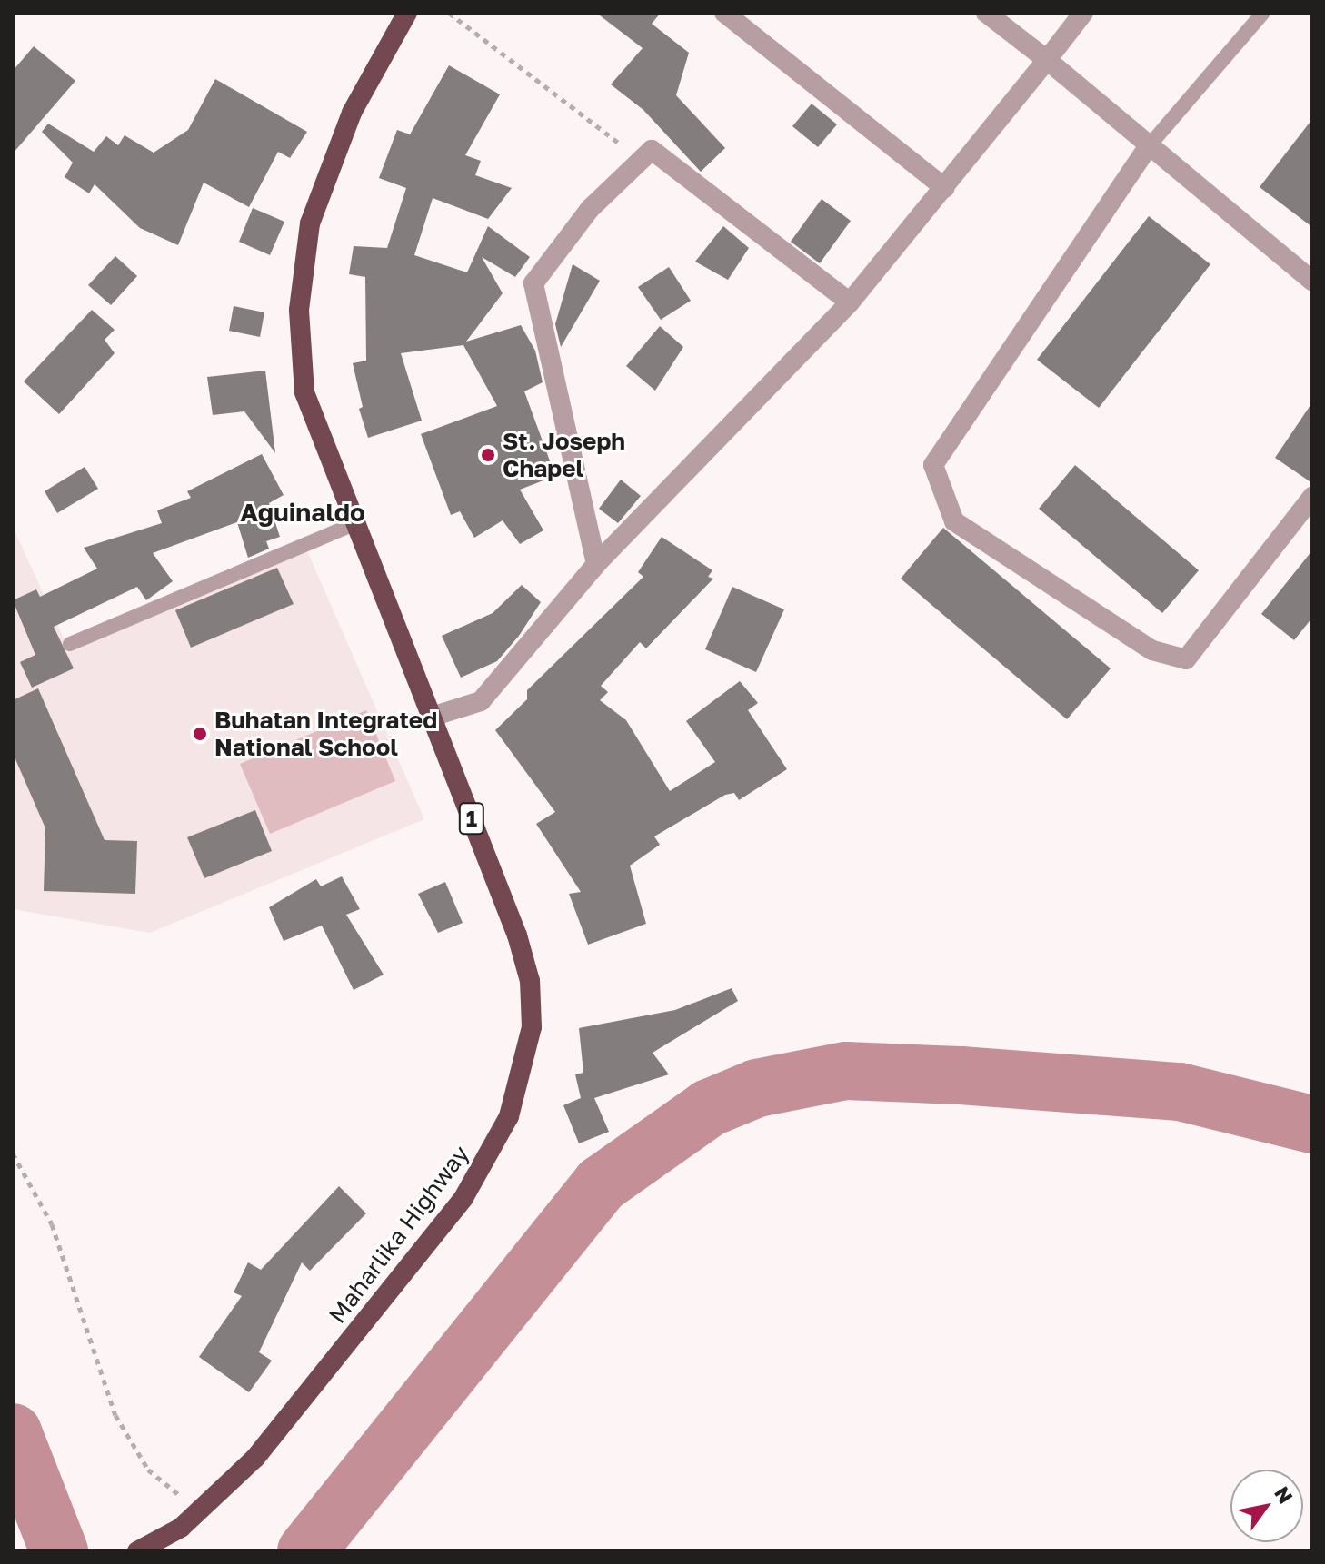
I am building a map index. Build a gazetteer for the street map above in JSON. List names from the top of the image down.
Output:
{
  "streets": {
    "highway": ["1", "Maharlika Highway"]
  },
  "districts": ["Aguinaldo"],
  "places": ["St. Joseph Chapel", "Buhatan Integrated National School"],
  "north": "top right"
}
